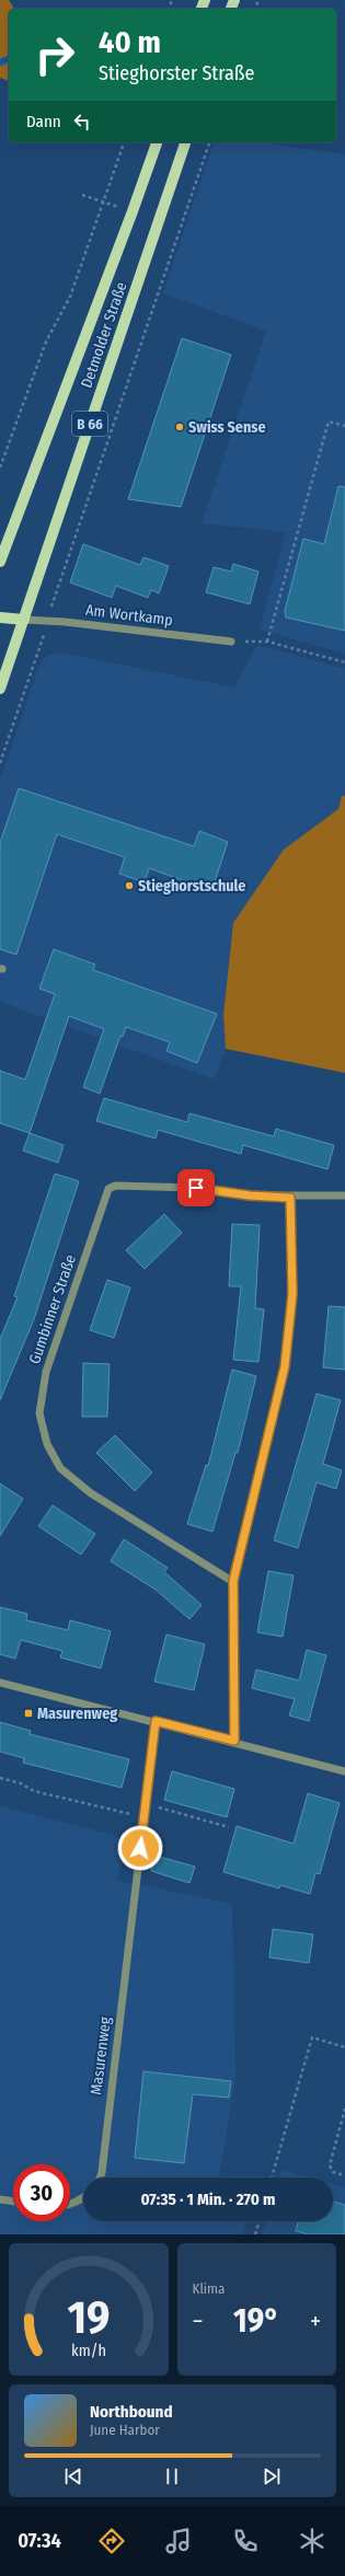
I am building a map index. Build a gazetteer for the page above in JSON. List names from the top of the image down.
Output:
{
  "streets": {
    "main road": ["Detmolder Straße", "B 66"],
    "street": ["Am Wortkamp", "Gumbinner Straße", "Masurenweg"]
  },
  "crossings": [
    ["Detmolder Straße", "Am Wortkamp"]
  ],
  "places": {
    "other": ["Swiss Sense", "Stieghorstschule"],
    "transit": ["Masurenweg"]
  },
  "page": {
    "turn": ["40 m", "Stieghorster Straße"],
    "then": "Dann",
    "limit": "30",
    "trip": "07:35 · 1 Min. · 270 m",
    "tile": "Klima",
    "heat": ["−", "19°", "+"],
    "song": ["Northbound", "June Harbor"],
    "tabs": "07:34",
    "gauge": ["19", "km/h"]
  }
}
